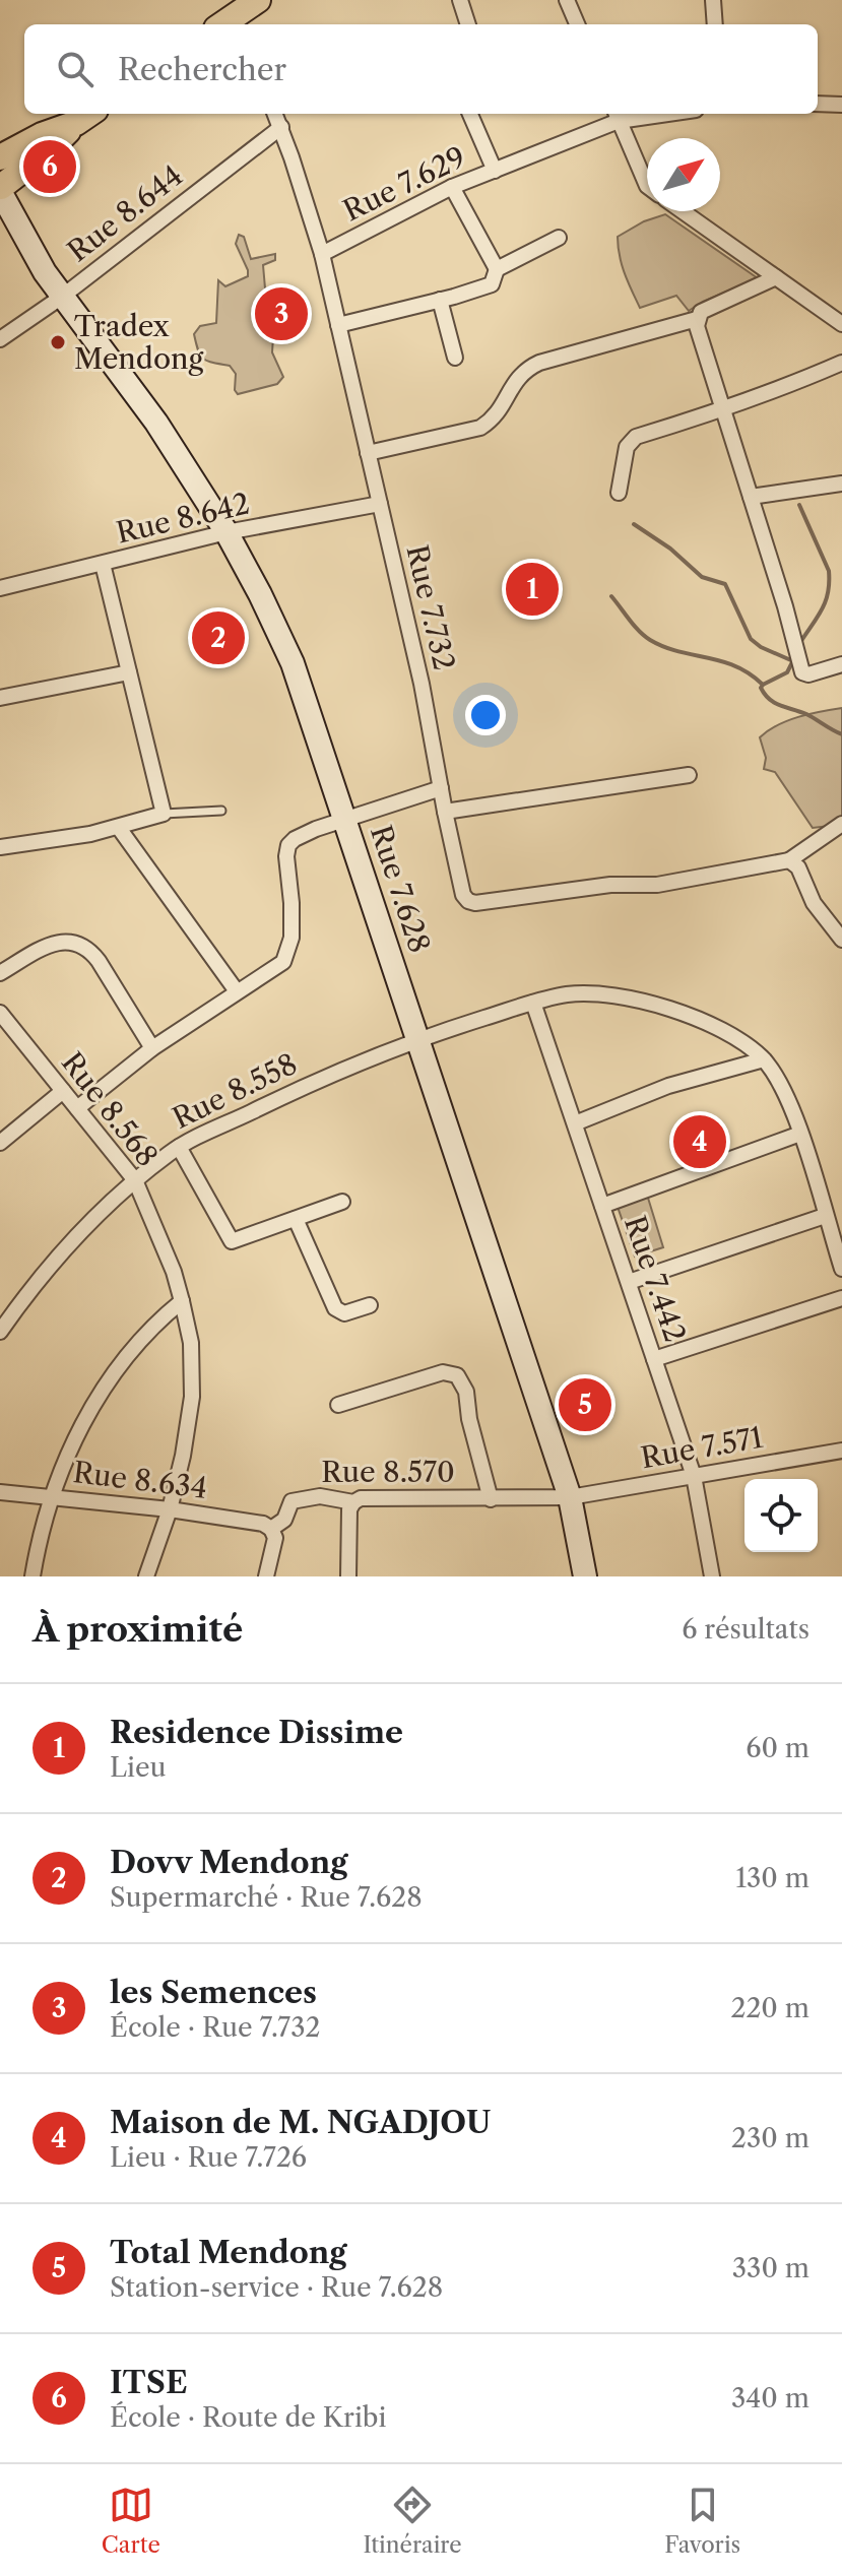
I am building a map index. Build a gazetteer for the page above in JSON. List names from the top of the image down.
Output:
{
  "streets": {
    "main road": ["Rue 7.628"],
    "street": [
      "Rue 7.629",
      "Rue 8.644",
      "Rue 8.642",
      "Rue 7.732",
      "Rue 8.558",
      "Rue 8.568",
      "Rue 7.442",
      "Rue 7.571",
      "Rue 8.570",
      "Rue 8.634"
    ]
  },
  "crossings": [
    ["Rue 7.629", "Rue 7.732"],
    ["Rue 8.644", "Rue 7.732"],
    ["Rue 8.644", "Rue 7.628"],
    ["Rue 8.642", "Rue 7.732"],
    ["Rue 8.642", "Rue 7.628"],
    ["Rue 7.628", "Rue 8.558"],
    ["Rue 7.628", "Rue 7.571"],
    ["Rue 7.628", "Rue 8.570"],
    ["Rue 8.558", "Rue 8.568"],
    ["Rue 8.558", "Rue 7.442"],
    ["Rue 8.568", "Rue 8.634"],
    ["Rue 7.442", "Rue 7.571"],
    ["Rue 7.571", "Rue 8.570"],
    ["Rue 8.570", "Rue 8.634"]
  ],
  "places": ["Tradex Mendong"],
  "north": "top right",
  "page": {
    "search": "Rechercher",
    "pins": [
      "6",
      "3",
      "1",
      "2",
      "4",
      "5"
    ],
    "heading": ["À proximité", "6 résultats"],
    "list": [
      {
        "mark": "1",
        "name": "Residence Dissime",
        "note": "Lieu",
        "value": "60 m"
      },
      {
        "mark": "2",
        "name": "Dovv Mendong",
        "note": "Supermarché · Rue 7.628",
        "value": "130 m"
      },
      {
        "mark": "3",
        "name": "les Semences",
        "note": "École · Rue 7.732",
        "value": "220 m"
      },
      {
        "mark": "4",
        "name": "Maison de M. NGADJOU",
        "note": "Lieu · Rue 7.726",
        "value": "230 m"
      },
      {
        "mark": "5",
        "name": "Total Mendong",
        "note": "Station-service · Rue 7.628",
        "value": "330 m"
      },
      {
        "mark": "6",
        "name": "ITSE",
        "note": "École · Route de Kribi",
        "value": "340 m"
      }
    ],
    "nav": ["Carte", "Itinéraire", "Favoris"]
  }
}
